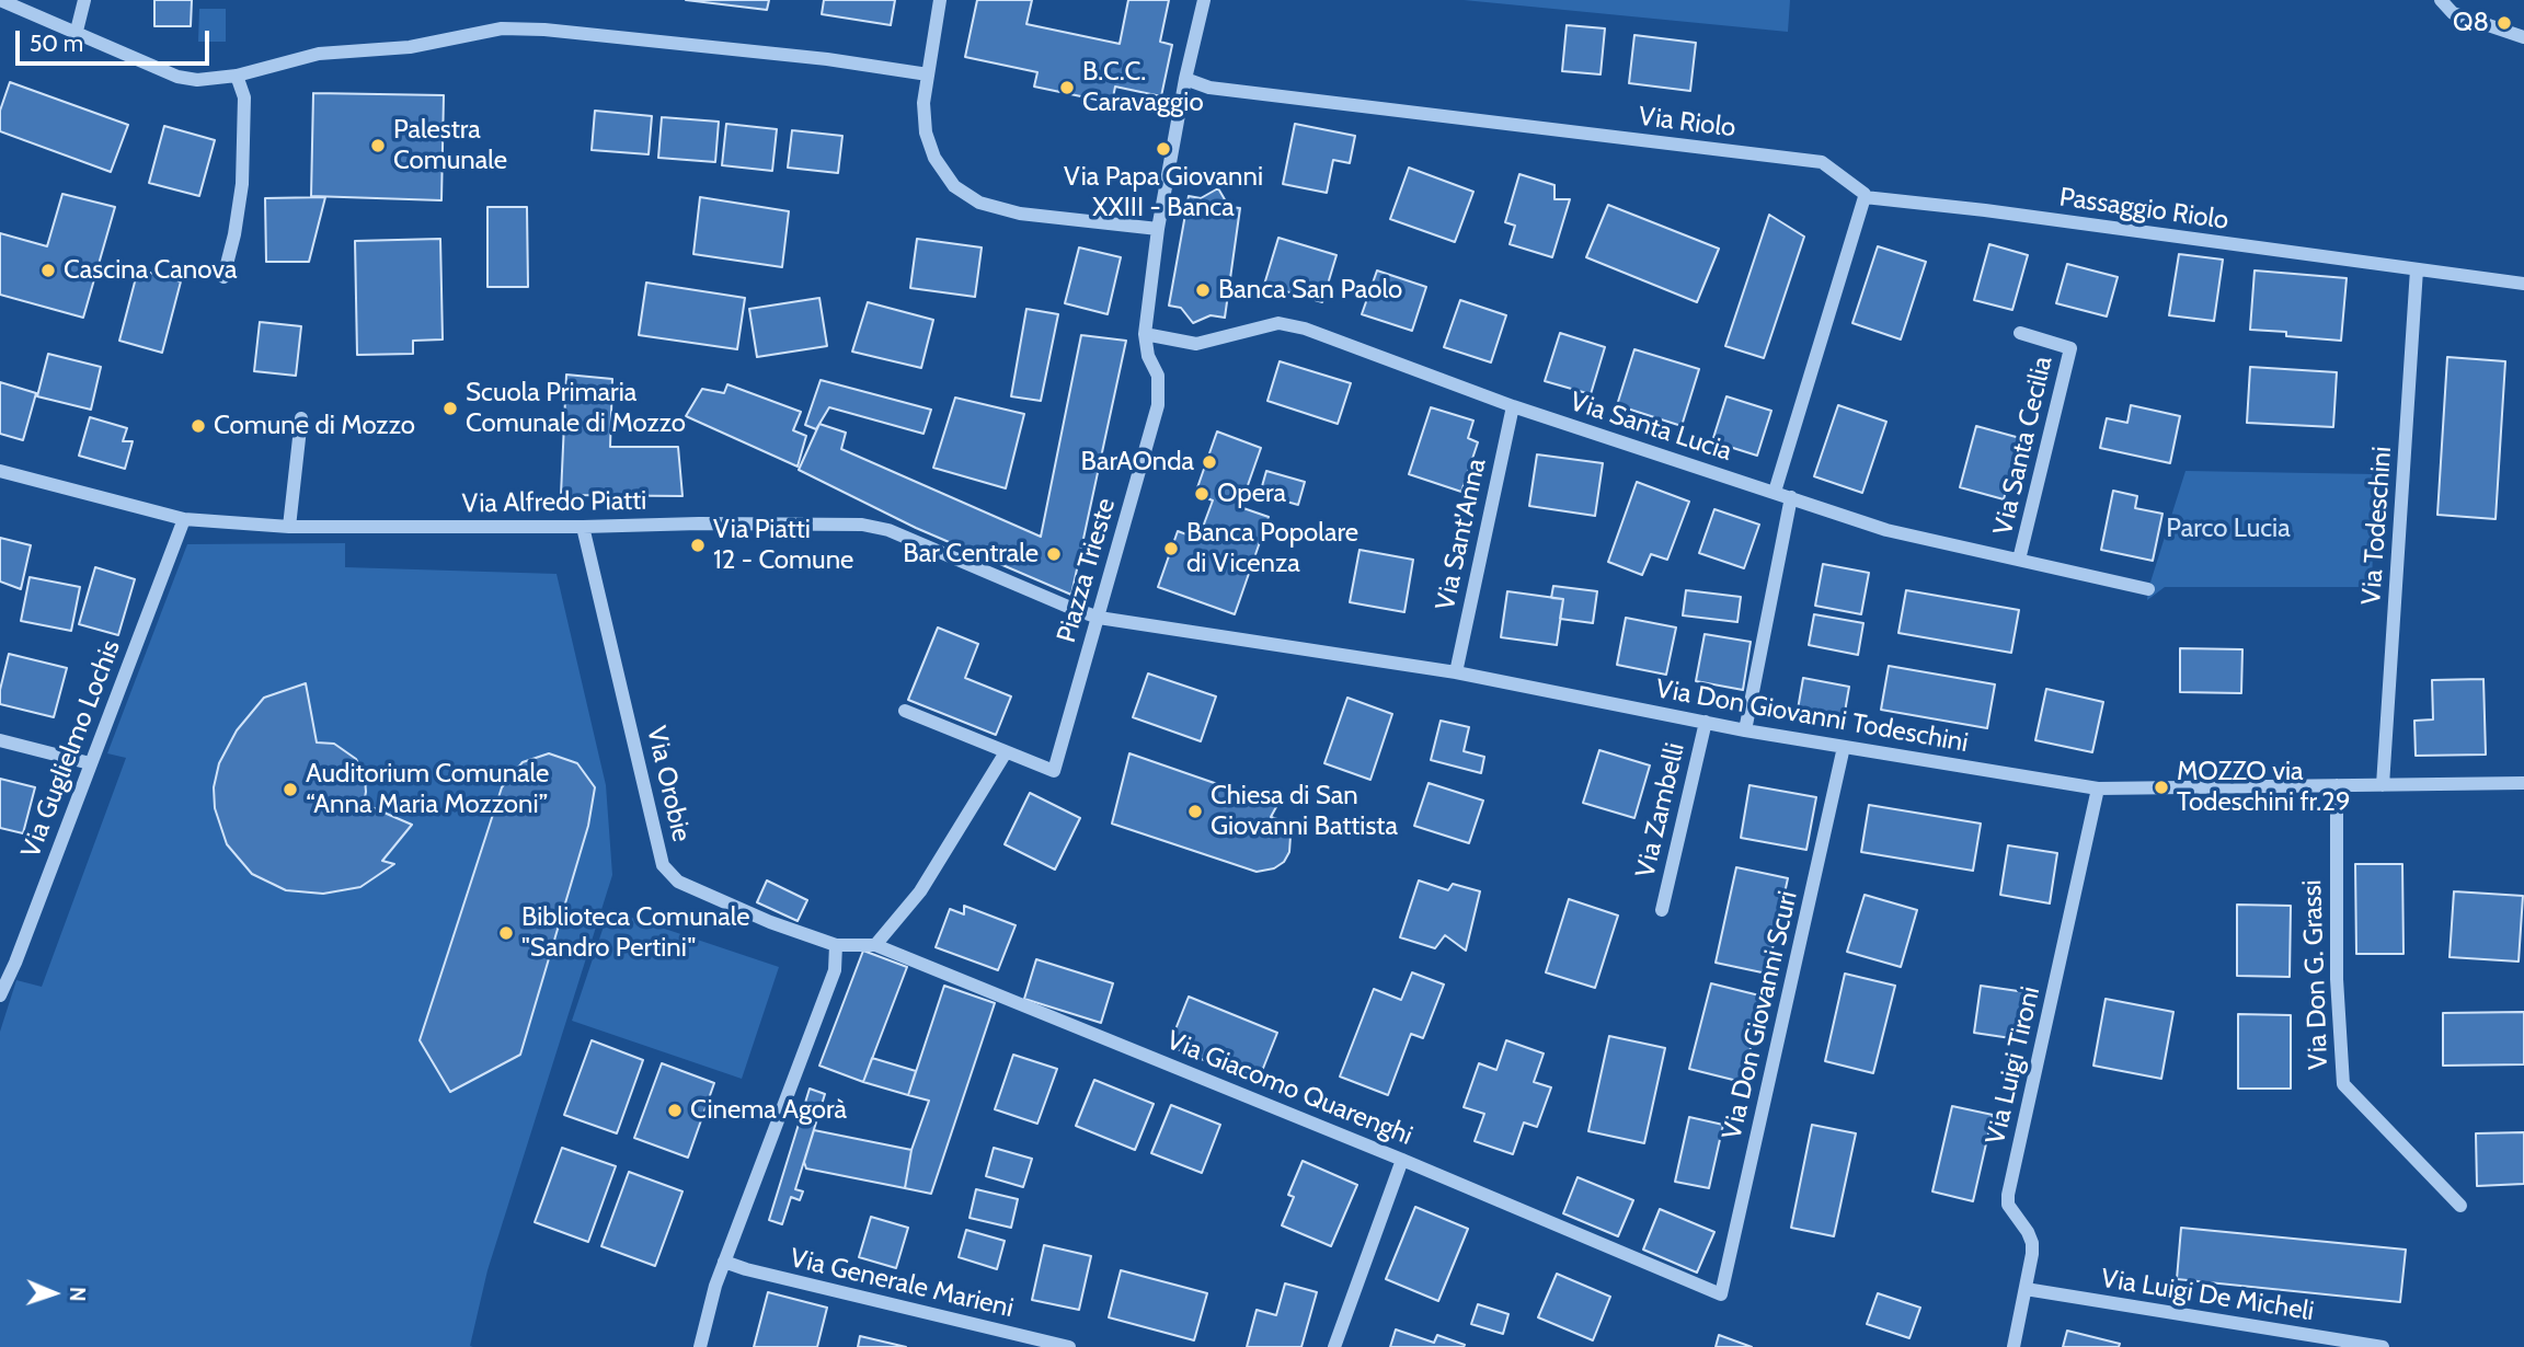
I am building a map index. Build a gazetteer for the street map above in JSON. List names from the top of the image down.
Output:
{
  "streets": {
    "street": [
      "Via Riolo",
      "Passaggio Riolo",
      "Via Santa Lucia",
      "Via Santa Cecilia",
      "Via Alfredo Piatti",
      "Via Todeschini",
      "Via Sant'Anna",
      "Piazza Trieste",
      "Via Don Giovanni Todeschini",
      "Via Guglielmo Lochis",
      "Via Orobie",
      "Via Zambelli",
      "Via Don G. Grassi",
      "Via Don Giovanni Scuri",
      "Via Luigi Tironi",
      "Via Giacomo Quarenghi",
      "Via Generale Marieni",
      "Via Luigi De Micheli"
    ]
  },
  "crossings": [
    ["Via Riolo", "Passaggio Riolo"],
    ["Passaggio Riolo", "Via Todeschini"],
    ["Via Santa Lucia", "Via Santa Cecilia"],
    ["Via Santa Lucia", "Via Sant'Anna"],
    ["Via Santa Lucia", "Piazza Trieste"],
    ["Via Alfredo Piatti", "Piazza Trieste"],
    ["Via Alfredo Piatti", "Via Don Giovanni Todeschini"],
    ["Via Alfredo Piatti", "Via Guglielmo Lochis"],
    ["Via Alfredo Piatti", "Via Orobie"],
    ["Via Todeschini", "Via Don Giovanni Todeschini"],
    ["Via Sant'Anna", "Via Don Giovanni Todeschini"],
    ["Piazza Trieste", "Via Don Giovanni Todeschini"],
    ["Via Don Giovanni Todeschini", "Via Zambelli"],
    ["Via Don Giovanni Todeschini", "Via Don G. Grassi"],
    ["Via Don Giovanni Todeschini", "Via Don Giovanni Scuri"],
    ["Via Don Giovanni Todeschini", "Via Luigi Tironi"],
    ["Via Orobie", "Via Giacomo Quarenghi"],
    ["Via Don Giovanni Scuri", "Via Giacomo Quarenghi"],
    ["Via Luigi Tironi", "Via Luigi De Micheli"]
  ],
  "parks": ["Parco Lucia"],
  "places": [
    "Q8",
    "B.C.C. Caravaggio",
    "Palestra Comunale",
    "Via Papa Giovanni XXIII - Banca",
    "Cascina Canova",
    "Banca San Paolo",
    "Scuola Primaria Comunale di Mozzo",
    "Comune di Mozzo",
    "BarAOnda",
    "Opera",
    "Via Piatti 12 - Comune",
    "Banca Popolare di Vicenza",
    "Bar Centrale",
    "MOZZO via Todeschini fr.29",
    "Auditorium Comunale “Anna Maria Mozzoni”",
    "Chiesa di San Giovanni Battista",
    "Biblioteca Comunale \"Sandro Pertini\"",
    "Cinema Agorà"
  ],
  "scale_bar": "50 m",
  "north": "right"
}
